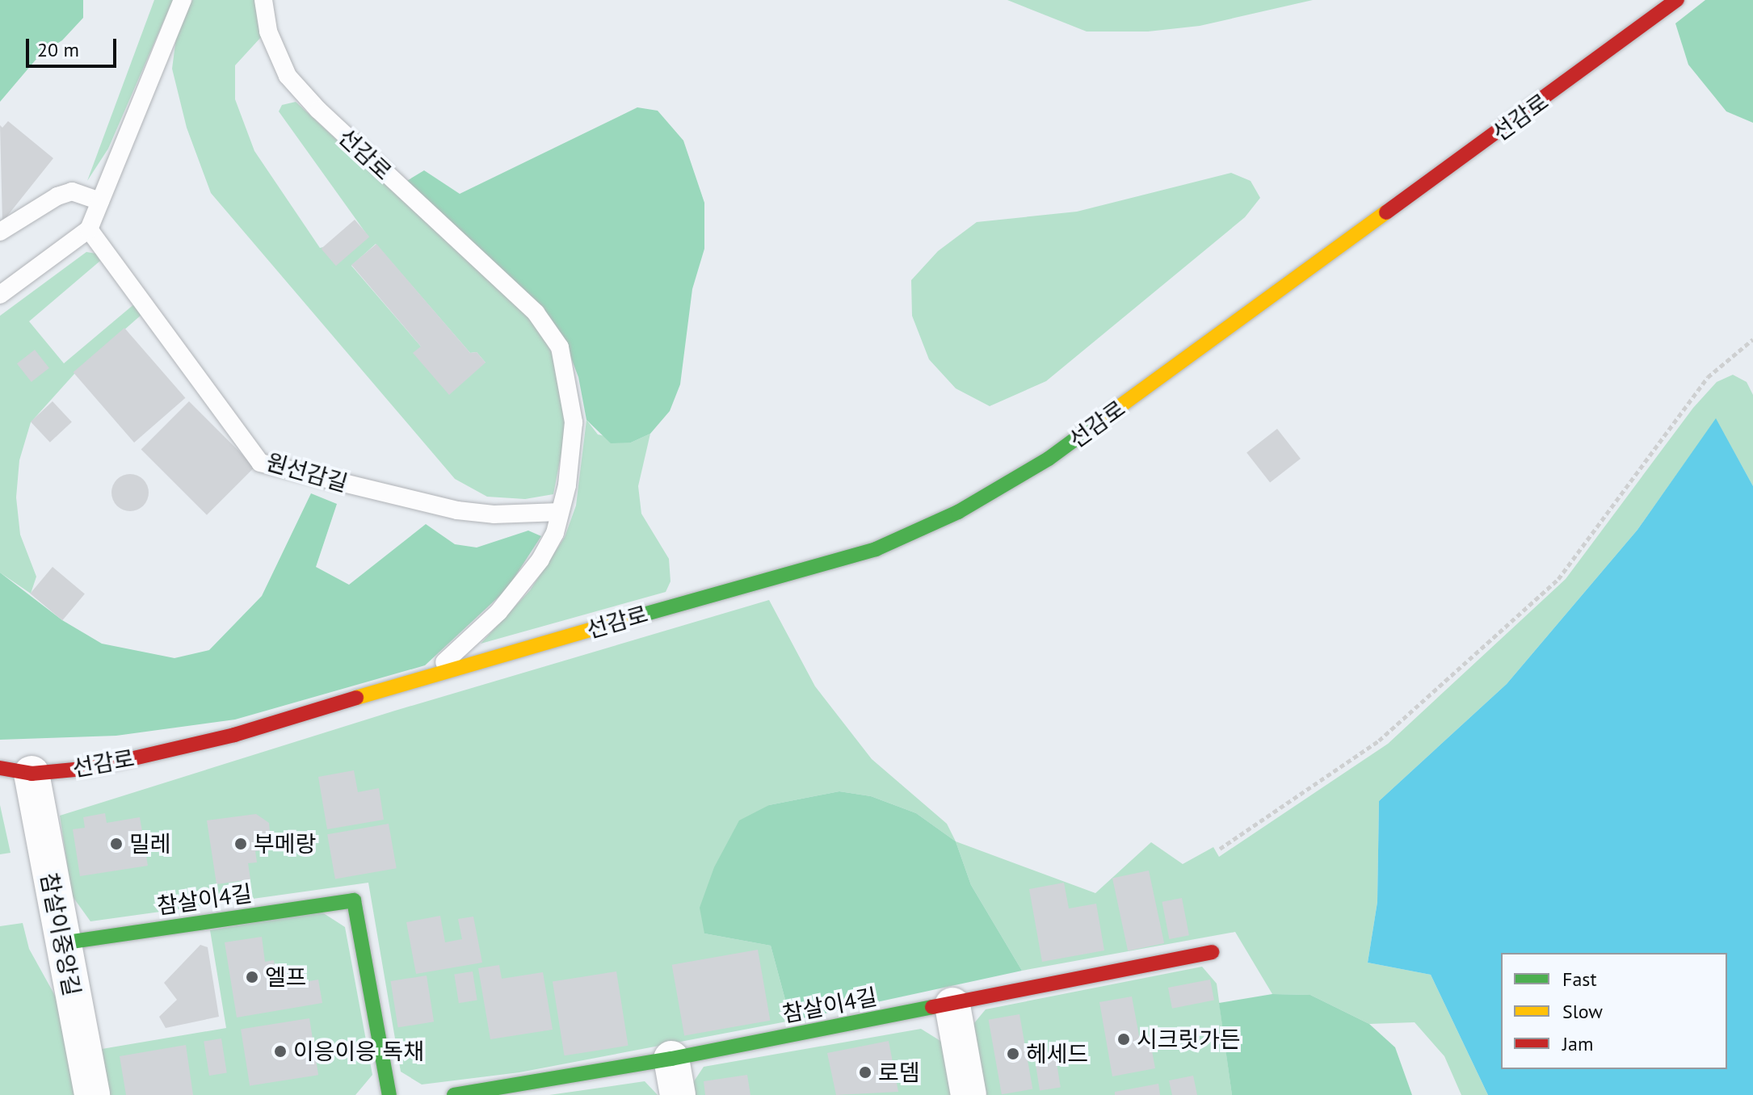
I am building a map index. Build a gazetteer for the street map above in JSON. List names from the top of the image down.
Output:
{
  "streets": {
    "street": ["선감로", "참살이4길", "참살이중앙길"],
    "lane": ["원선감길"]
  },
  "crossings": [
    ["선감로", "원선감길"],
    ["선감로", "참살이중앙길"],
    ["참살이4길", "참살이중앙길"]
  ],
  "places": [
    "밀레",
    "부메랑",
    "엘프",
    "시크릿가든",
    "이응이응 독채",
    "헤세드",
    "로뎀"
  ],
  "legend": ["Fast", "Slow", "Jam"],
  "scale_bar": "20 m"
}
